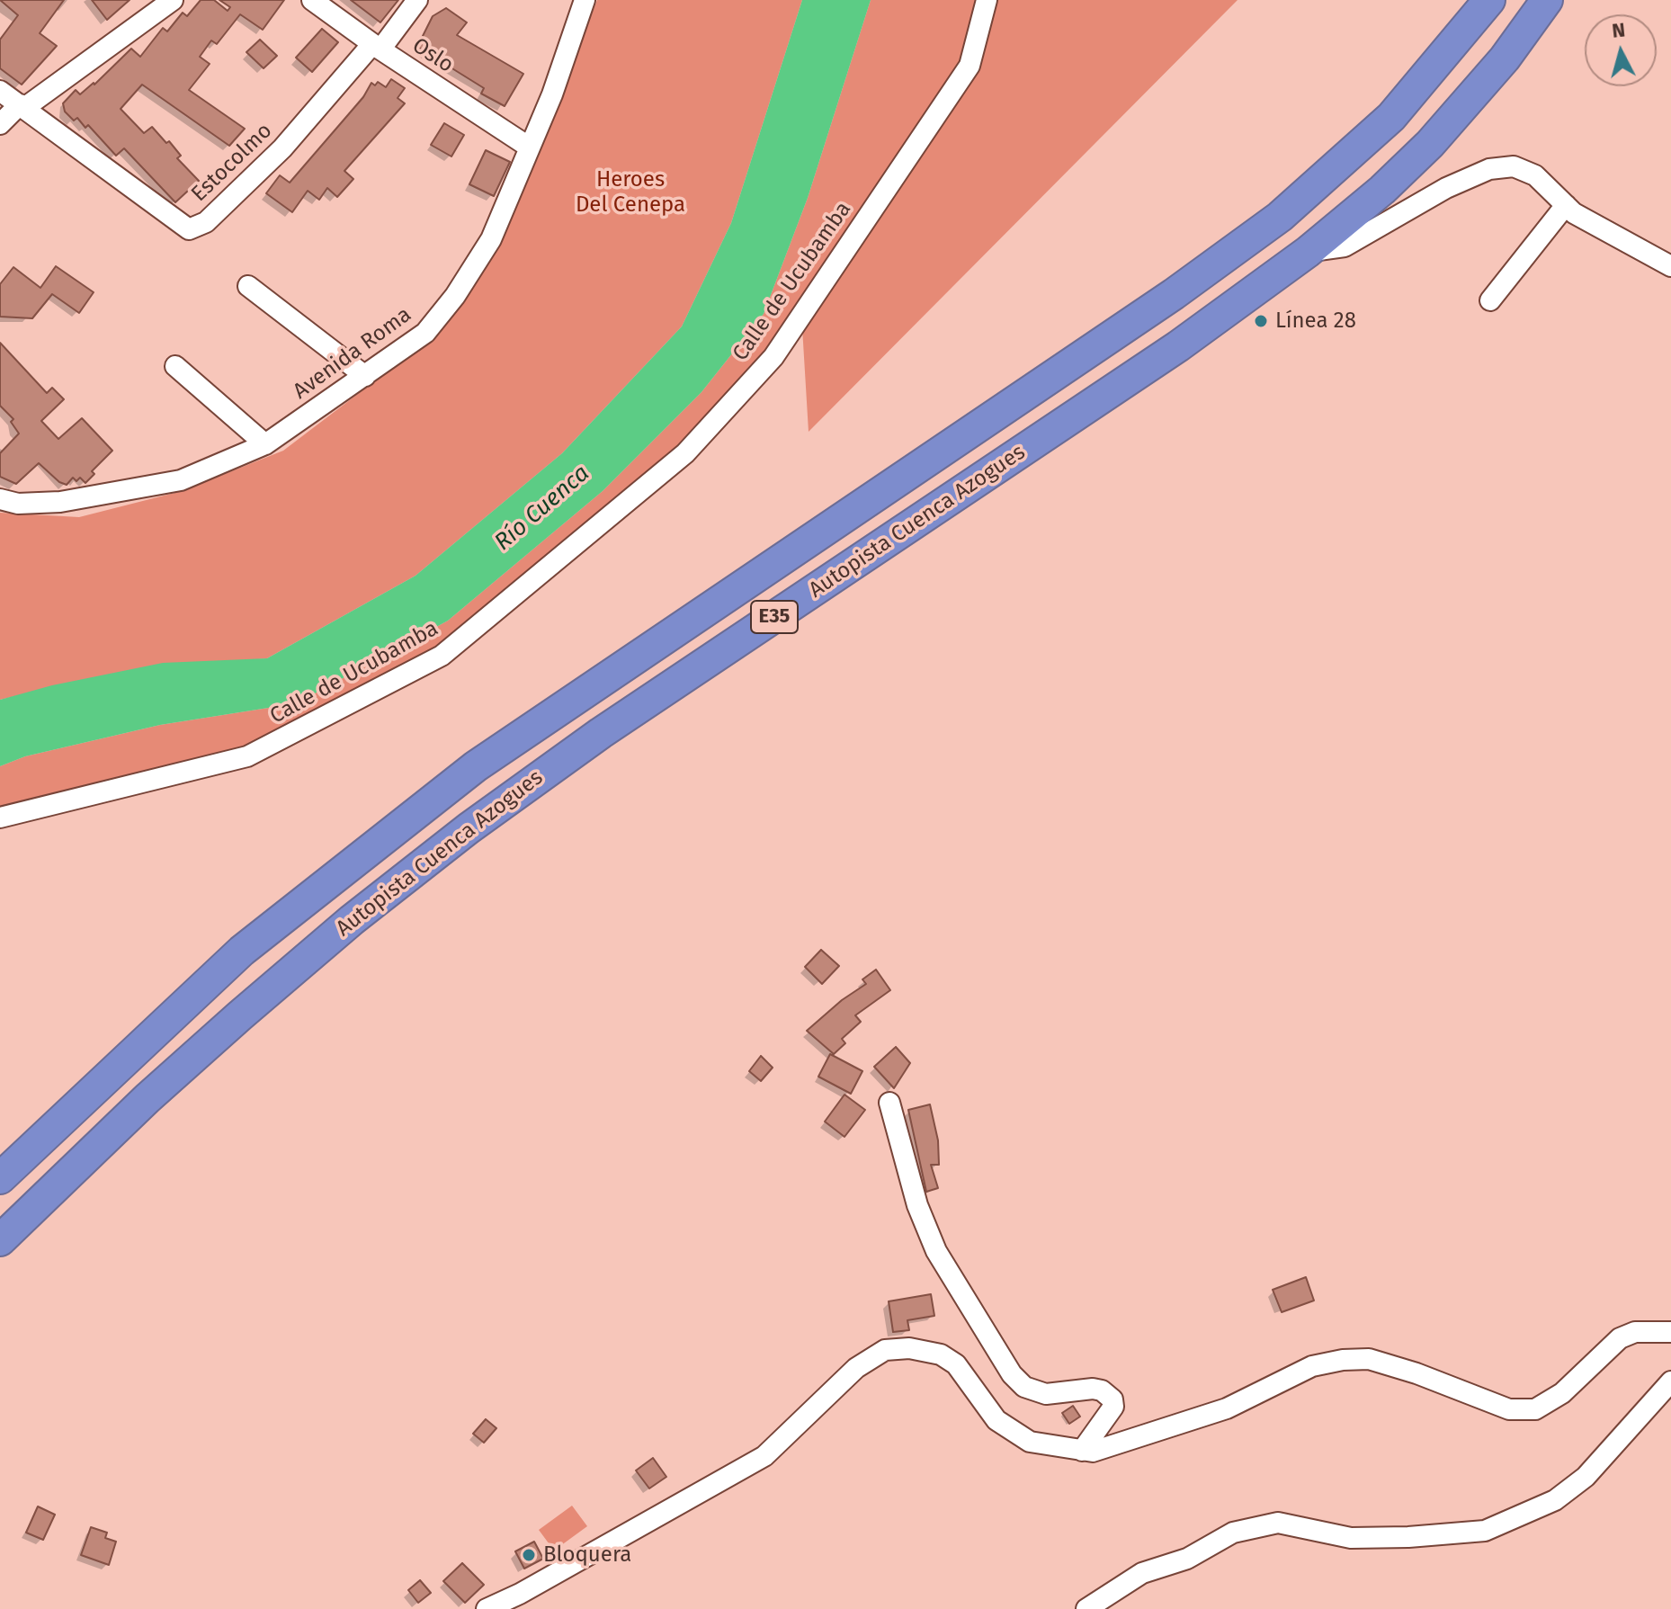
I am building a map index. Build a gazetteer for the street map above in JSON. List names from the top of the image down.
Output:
{
  "streets": {
    "highway": ["Autopista Cuenca Azogues", "E35"],
    "street": [
      "Oslo",
      "Estocolmo",
      "Calle de Ucubamba",
      "Avenida Roma"
    ]
  },
  "crossings": [
    ["Oslo", "Estocolmo"],
    ["Oslo", "Avenida Roma"]
  ],
  "water": ["Río Cuenca"],
  "parks": ["Heroes Del Cenepa"],
  "places": ["Línea 28", "Bloquera"],
  "north": "top"
}
